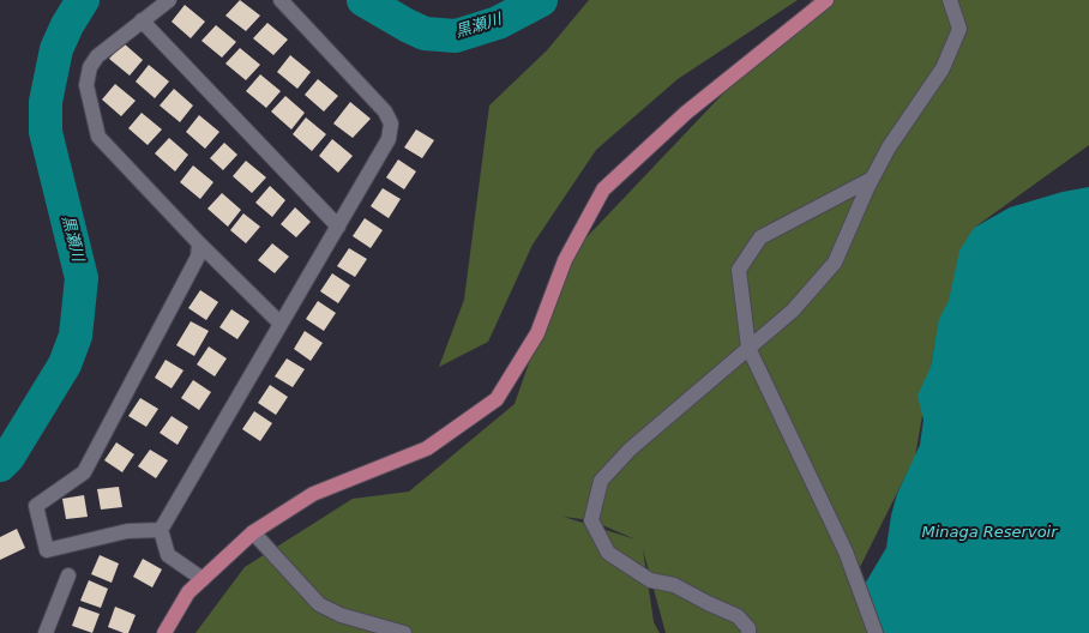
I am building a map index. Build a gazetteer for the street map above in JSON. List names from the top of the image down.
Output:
{
  "water": ["黒瀬川", "Minaga Reservoir"]
}
